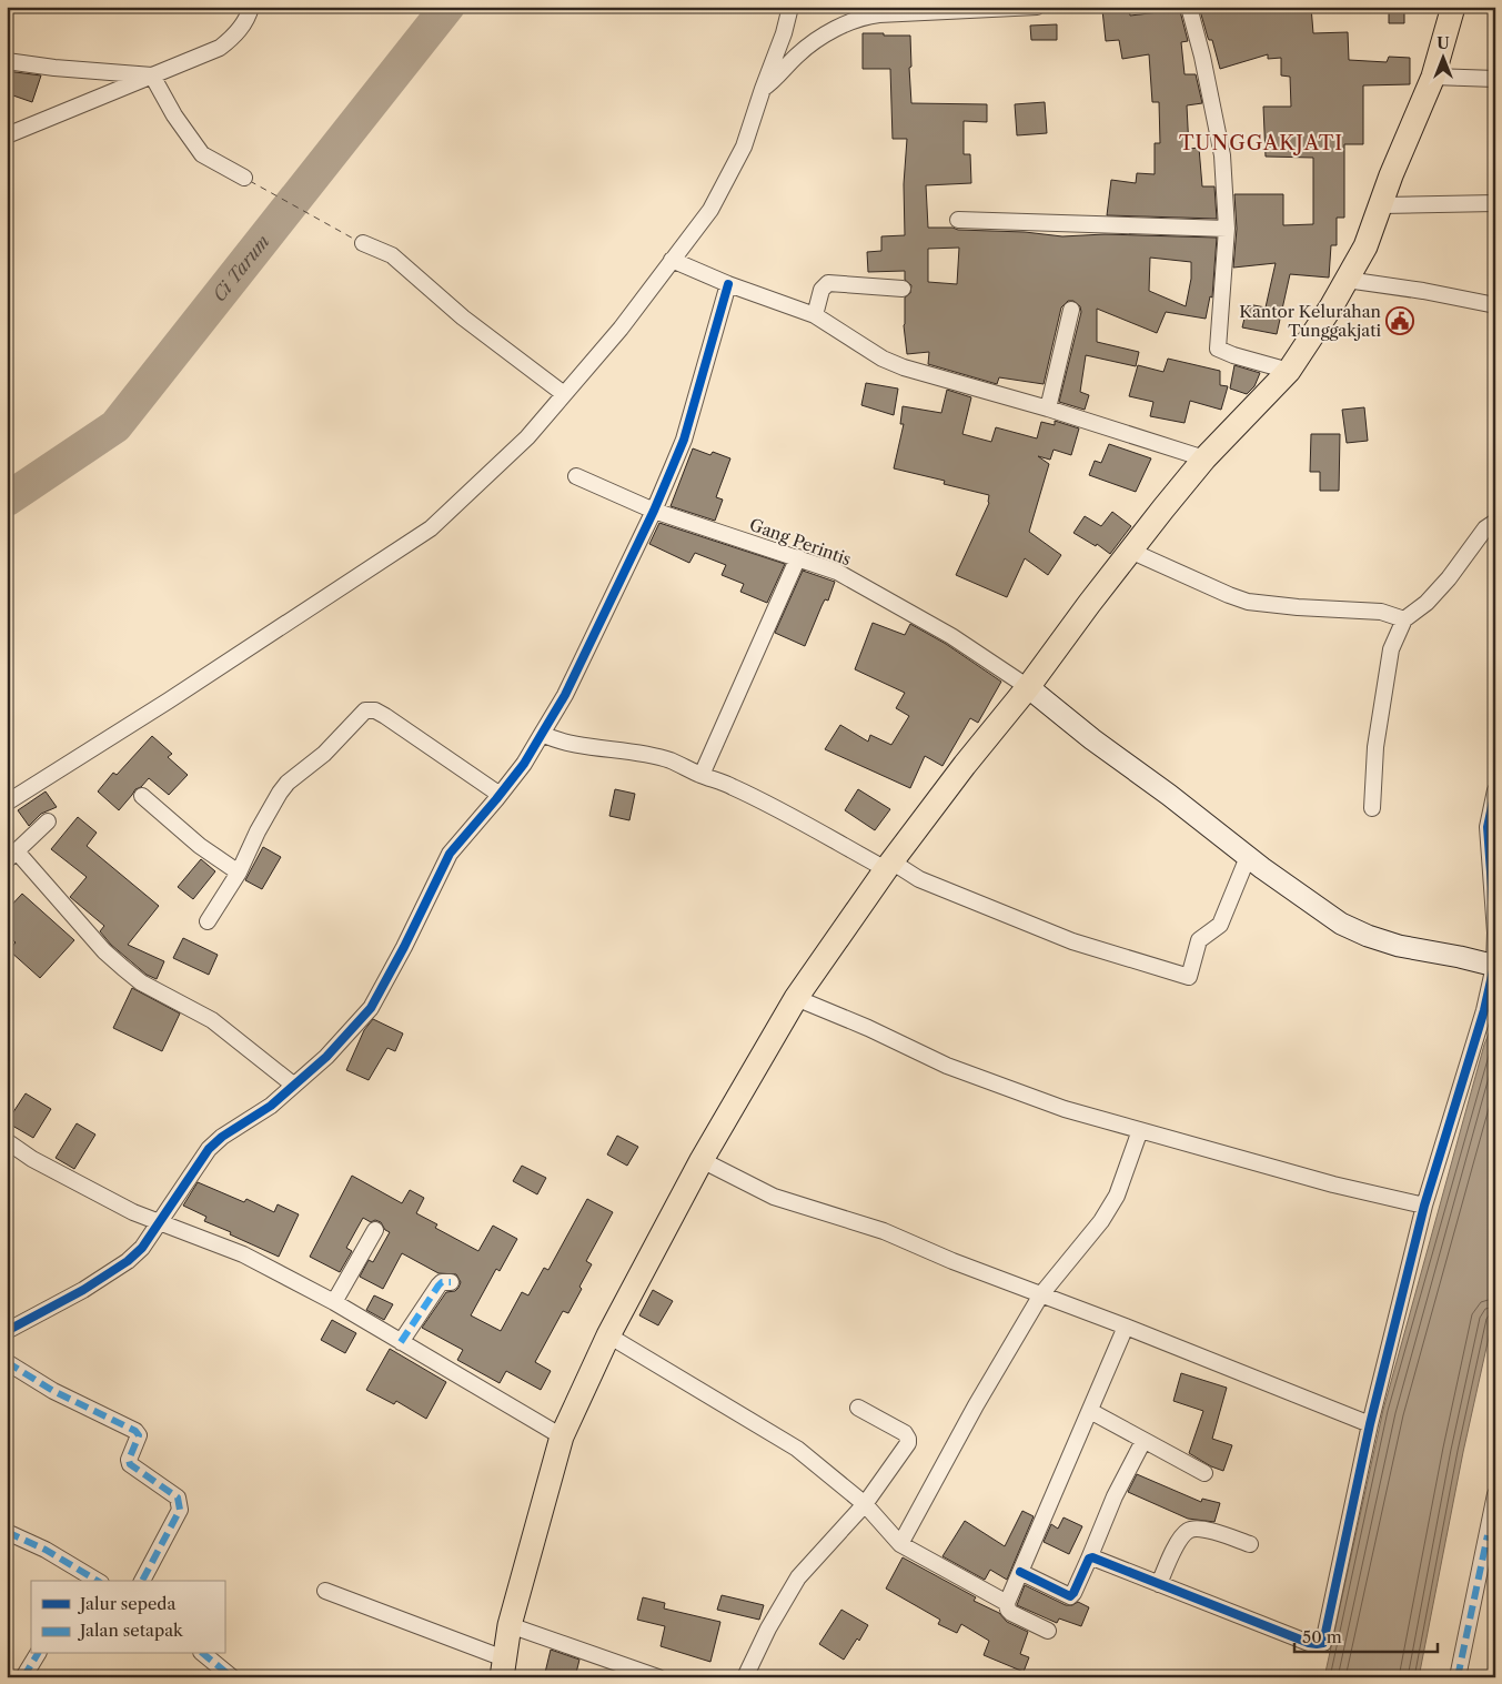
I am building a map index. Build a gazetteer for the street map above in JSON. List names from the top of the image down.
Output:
{
  "streets": {
    "street": ["Gang Perintis"]
  },
  "districts": ["TUNGGAKJATI"],
  "water": ["Ci Tarum"],
  "places": {
    "public building": ["Kantor Kelurahan Tunggakjati"]
  },
  "legend": ["Jalur sepeda", "Jalan setapak"],
  "scale_bar": "50 m",
  "north": "top"
}
